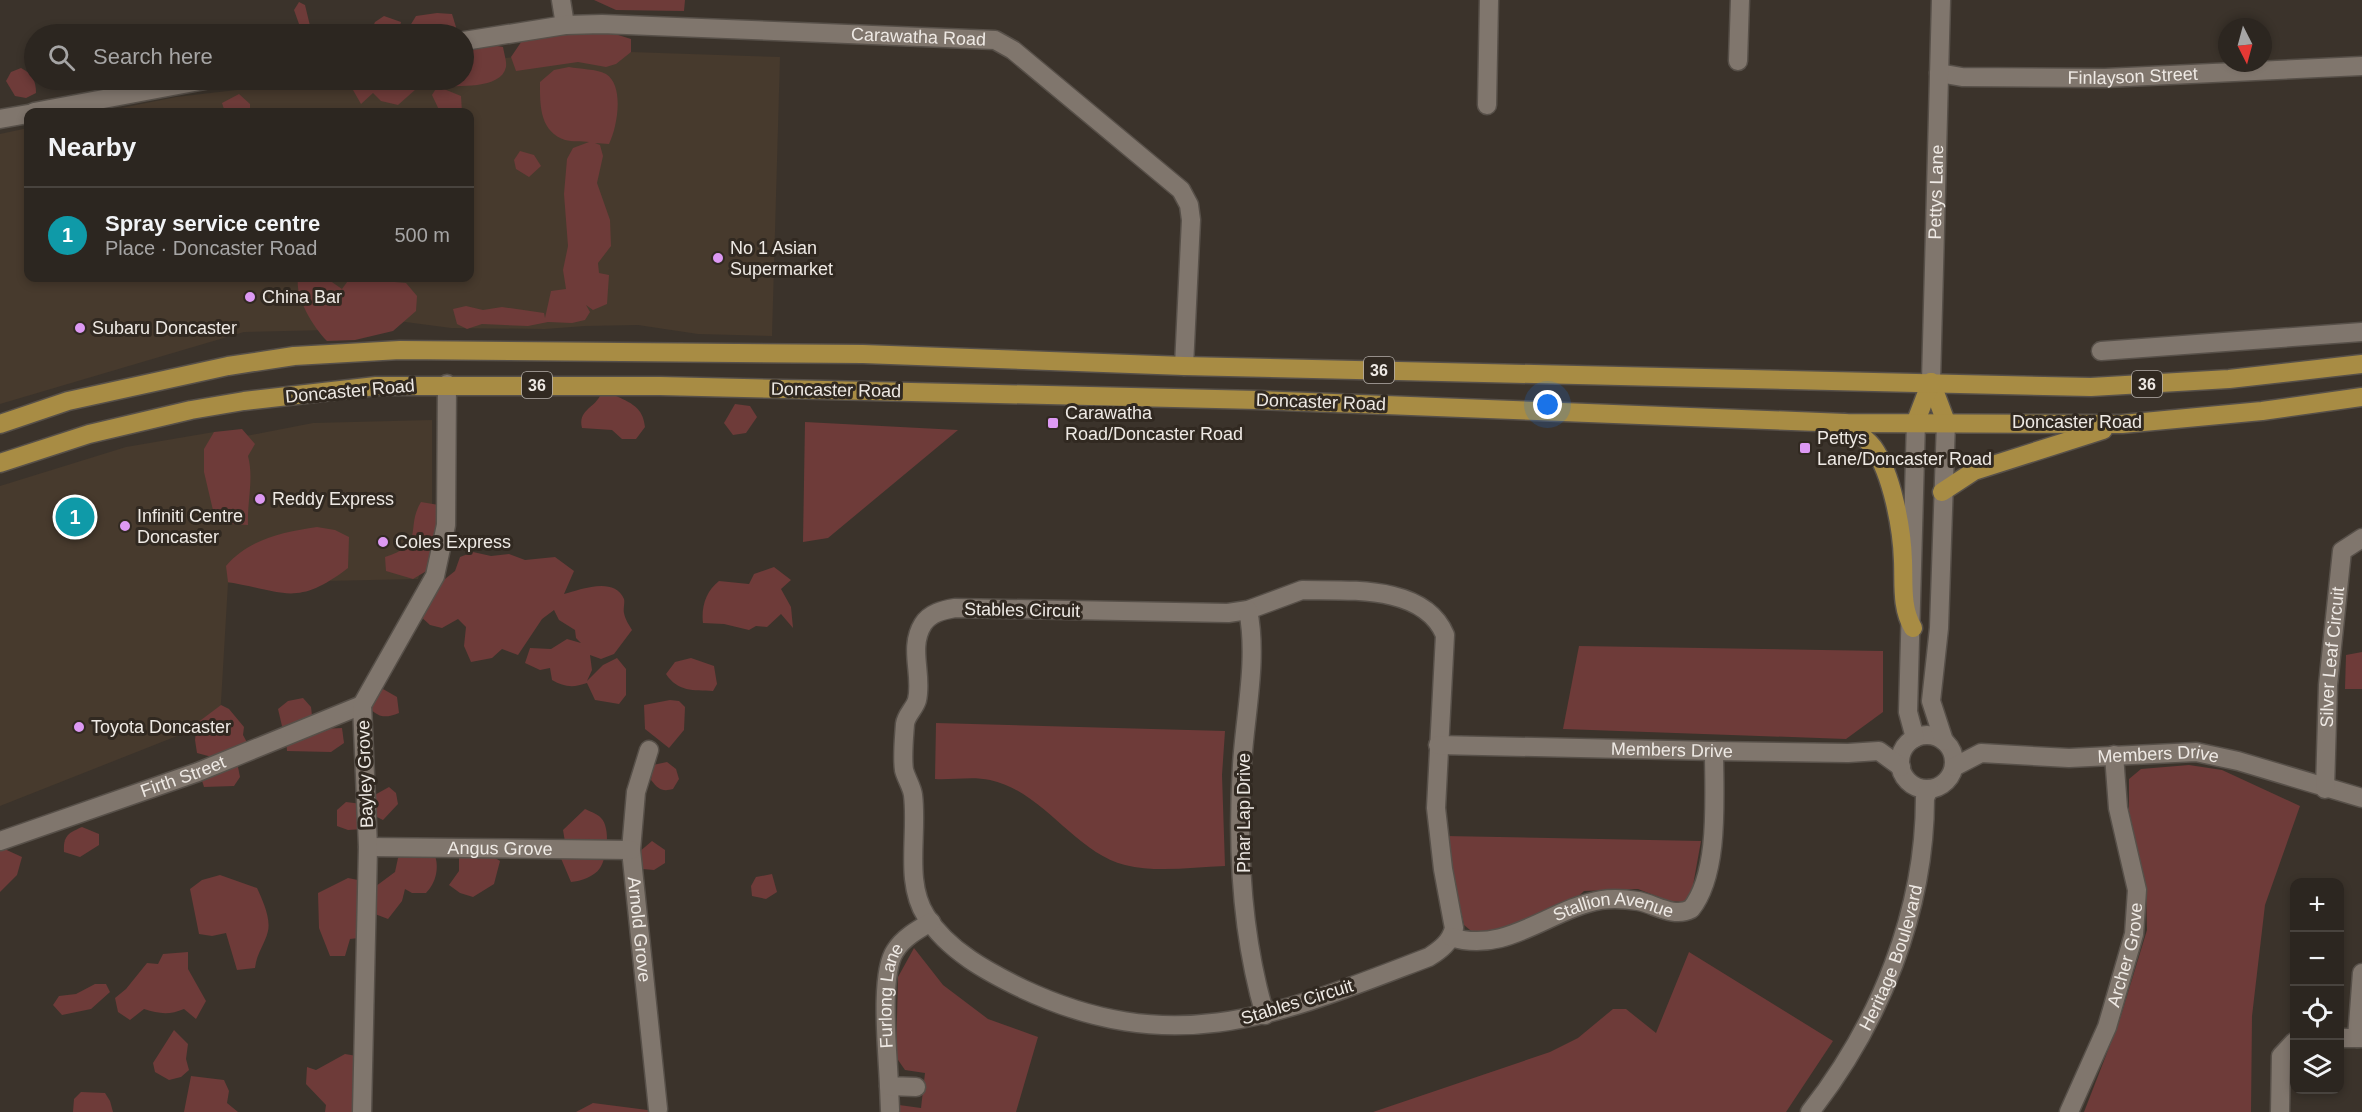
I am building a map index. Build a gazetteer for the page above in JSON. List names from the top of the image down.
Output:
{
  "streets": {
    "main road": ["36", "Doncaster Road"],
    "street": [
      "Carawatha Road",
      "Finlayson Street",
      "Pettys Lane",
      "Stables Circuit",
      "Silver Leaf Circuit",
      "Members Drive",
      "Bayley Grove",
      "Firth Street",
      "Phar Lap Drive",
      "Angus Grove",
      "Stallion Avenue",
      "Arnold Grove",
      "Archer Grove",
      "Heritage Boulevard",
      "Furlong Lane"
    ]
  },
  "crossings": [
    ["Carawatha Road", "Doncaster Road"],
    ["Finlayson Street", "Pettys Lane"],
    ["Pettys Lane", "Doncaster Road"],
    ["Doncaster Road", "Bayley Grove"],
    ["Stables Circuit", "Members Drive"],
    ["Stables Circuit", "Phar Lap Drive"],
    ["Stables Circuit", "Stallion Avenue"],
    ["Stables Circuit", "Furlong Lane"],
    ["Silver Leaf Circuit", "Members Drive"],
    ["Members Drive", "Stallion Avenue"],
    ["Members Drive", "Archer Grove"],
    ["Members Drive", "Heritage Boulevard"],
    ["Bayley Grove", "Firth Street"],
    ["Bayley Grove", "Angus Grove"],
    ["Angus Grove", "Arnold Grove"]
  ],
  "places": {
    "other": [
      "No 1 Asian Supermarket",
      "China Bar",
      "Subaru Doncaster",
      "Reddy Express",
      "Infiniti Centre Doncaster",
      "Coles Express",
      "Toyota Doncaster"
    ],
    "transit": ["Carawatha Road/Doncaster Road", "Pettys Lane/Doncaster Road"]
  },
  "north": "bottom",
  "page": {
    "search": "Search here",
    "heading": "Nearby",
    "list": [
      {
        "mark": "1",
        "name": "Spray service centre",
        "note": "Place · Doncaster Road",
        "value": "500 m"
      }
    ],
    "pins": "1",
    "map_buttons": ["+", "−"]
  }
}
